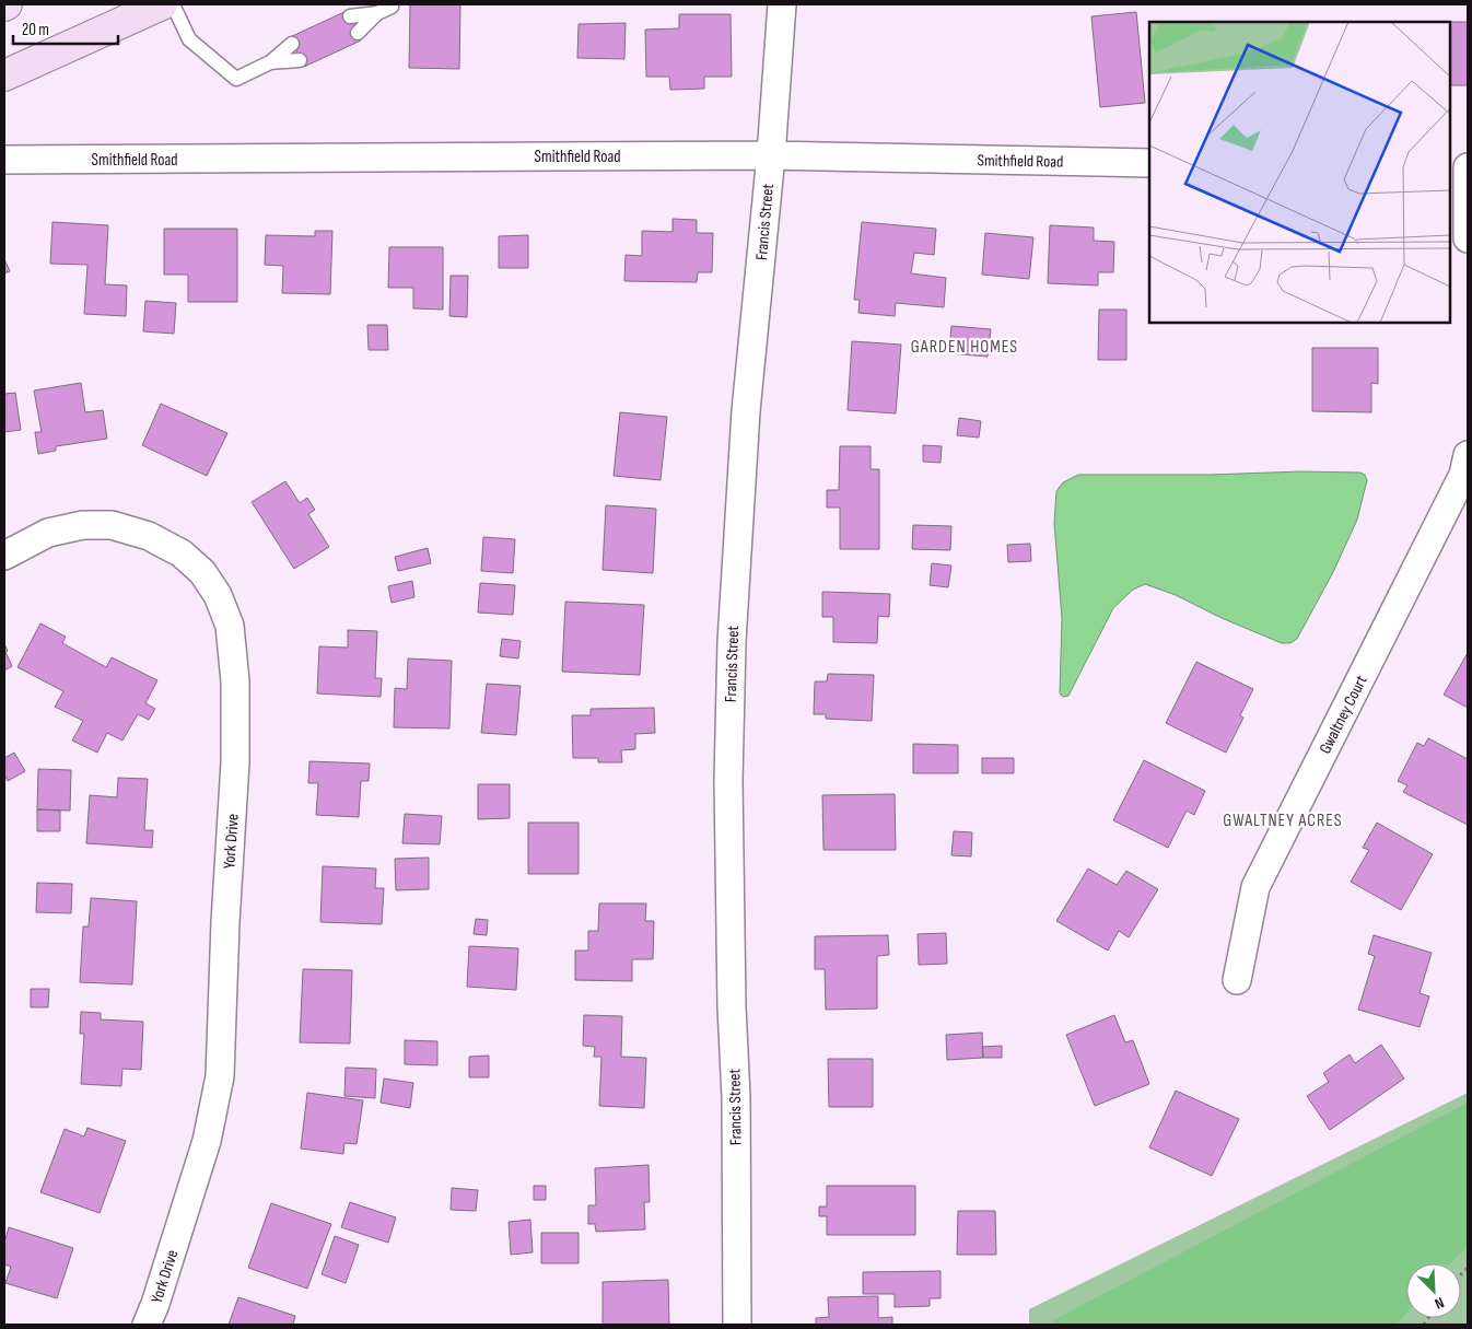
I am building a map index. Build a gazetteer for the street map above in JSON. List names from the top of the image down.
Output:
{
  "streets": {
    "street": [
      "Smithfield Road",
      "Francis Street",
      "Gwaltney Court",
      "York Drive"
    ]
  },
  "crossings": [
    ["Smithfield Road", "Francis Street"]
  ],
  "districts": ["GARDEN HOMES", "GWALTNEY ACRES"],
  "scale_bar": "20 m",
  "north": "bottom right"
}
